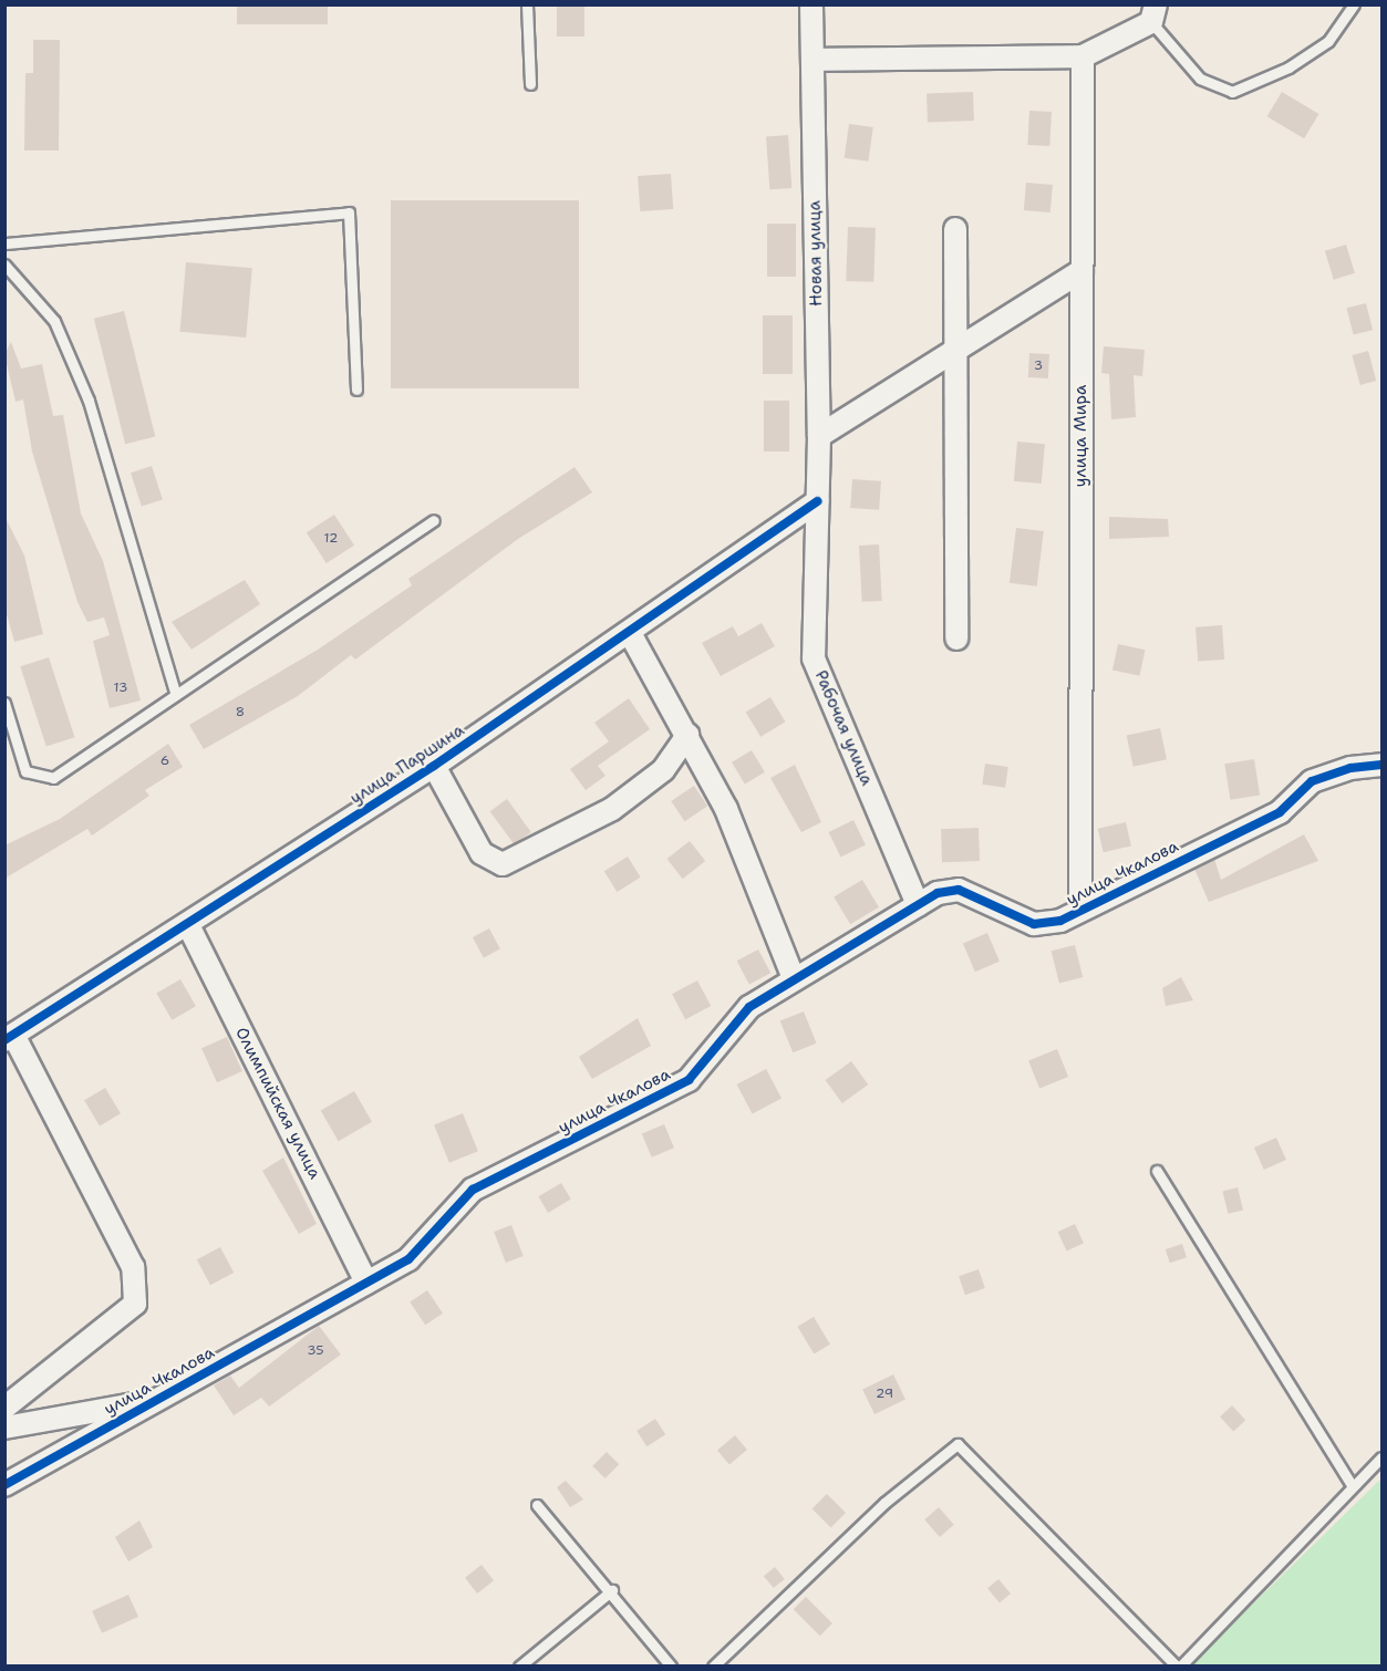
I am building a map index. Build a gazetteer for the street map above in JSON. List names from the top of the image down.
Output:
{
  "streets": {
    "street": [
      "Новая улица",
      "улица Мира",
      "Рабочая улица",
      "улица Паршина",
      "улица Чкалова",
      "Олимпийская улица"
    ]
  },
  "crossings": [
    ["Новая улица", "Рабочая улица"],
    ["Новая улица", "улица Паршина"],
    ["улица Мира", "улица Чкалова"],
    ["Рабочая улица", "улица Паршина"],
    ["Рабочая улица", "улица Чкалова"],
    ["улица Паршина", "Олимпийская улица"],
    ["улица Чкалова", "Олимпийская улица"]
  ],
  "house_numbers": [
    "3",
    "12",
    "13",
    "8",
    "6",
    "35",
    "29"
  ]
}
